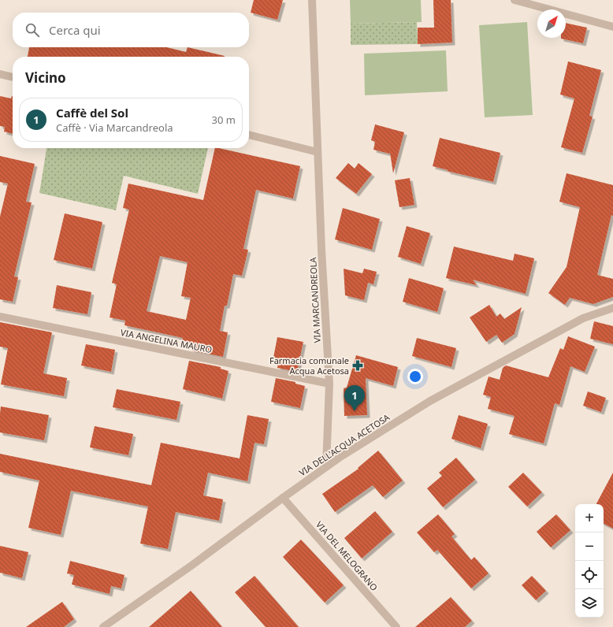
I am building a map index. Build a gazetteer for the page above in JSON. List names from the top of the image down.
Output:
{
  "streets": {
    "street": [
      "VIA MARCANDREOLA",
      "VIA ANGELINA MAURO",
      "VIA DELL'ACQUA ACETOSA",
      "VIA DEL MELOGRANO"
    ]
  },
  "crossings": [
    ["VIA MARCANDREOLA", "VIA ANGELINA MAURO"],
    ["VIA MARCANDREOLA", "VIA DELL'ACQUA ACETOSA"],
    ["VIA DELL'ACQUA ACETOSA", "VIA DEL MELOGRANO"]
  ],
  "places": {
    "pharmacy": ["Farmacia comunale Acqua Acetosa"]
  },
  "north": "top right",
  "page": {
    "search": "Cerca qui",
    "heading": "Vicino",
    "list": [
      {
        "mark": "1",
        "name": "Caffè del Sol",
        "note": "Caffè · Via Marcandreola",
        "value": "30 m"
      }
    ],
    "pins": "1",
    "map_buttons": ["+", "−"]
  }
}
